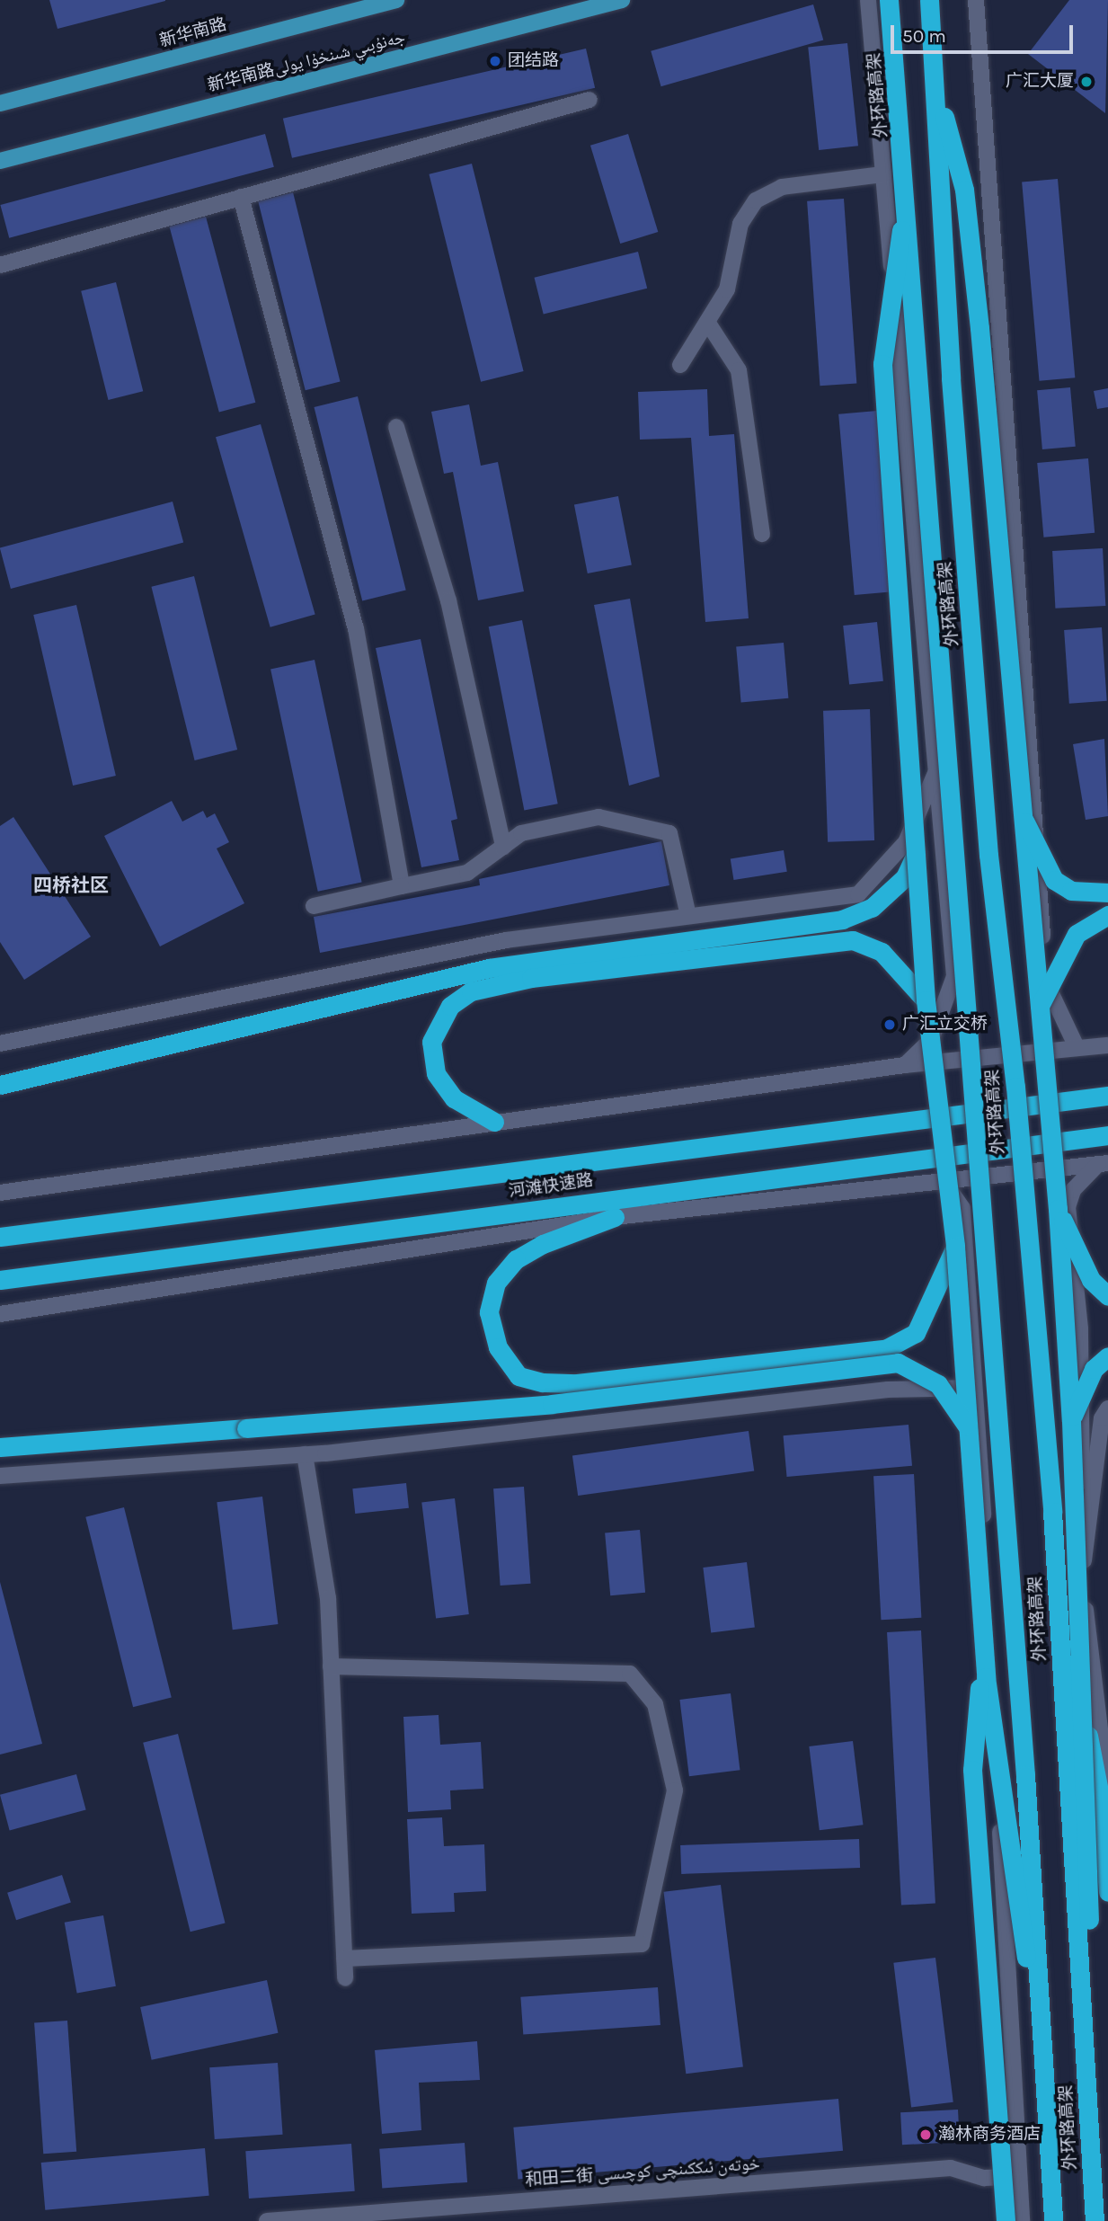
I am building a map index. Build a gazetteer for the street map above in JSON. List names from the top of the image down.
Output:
{
  "streets": {
    "highway": ["外环路高架", "河滩快速路"],
    "main road": ["新华南路", "新华南路جەنۇبىي شىنخۇا يولى"],
    "street": ["和田二街 خوتەن ئىككىنچى كوچىسى"]
  },
  "districts": ["四桥社区"],
  "places": [
    "团结路",
    "广汇大厦",
    "广汇立交桥",
    "瀚林商务酒店"
  ],
  "scale_bar": "50 m"
}
